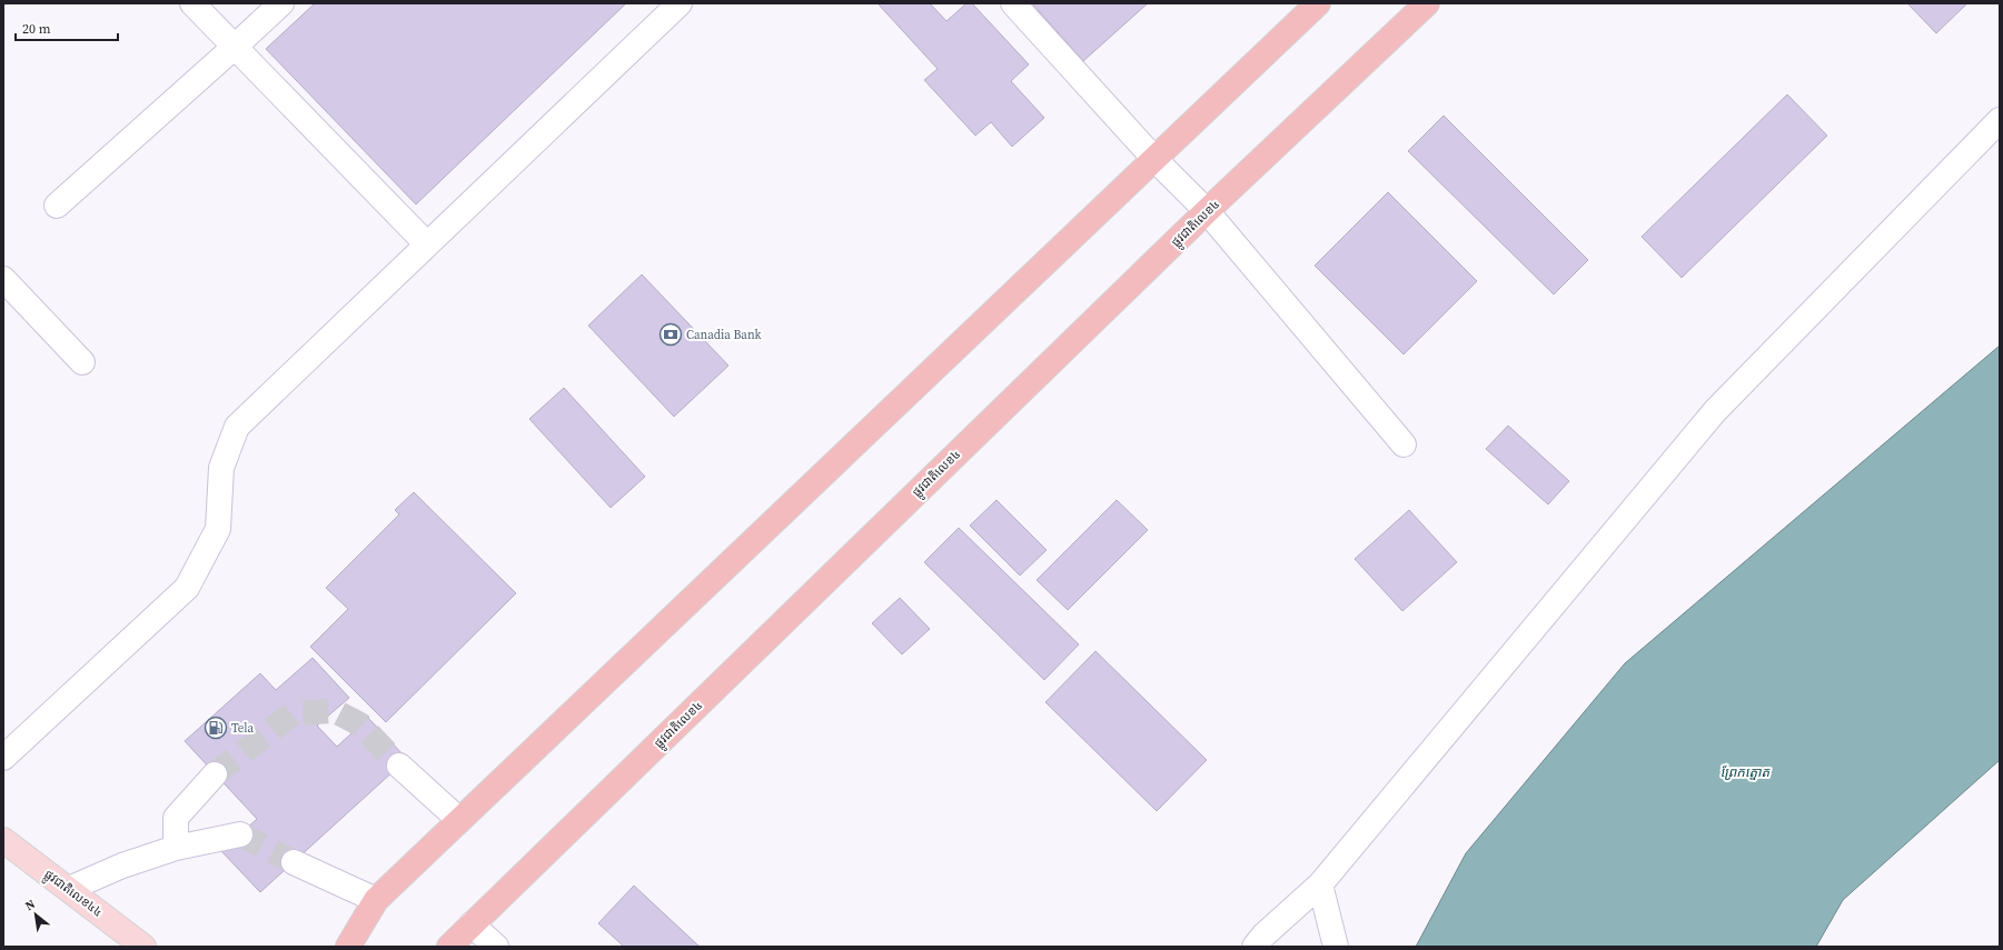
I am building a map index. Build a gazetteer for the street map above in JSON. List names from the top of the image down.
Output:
{
  "streets": {
    "highway": ["ផ្លូវជាតិលេខ៤"],
    "main road": ["ផ្លូវជាតិលេខ៤៤"]
  },
  "water": ["ព្រែកត្នោត"],
  "places": {
    "bank": ["Canadia Bank"],
    "fuel station": ["Tela"]
  },
  "scale_bar": "20 m",
  "north": "top left"
}
